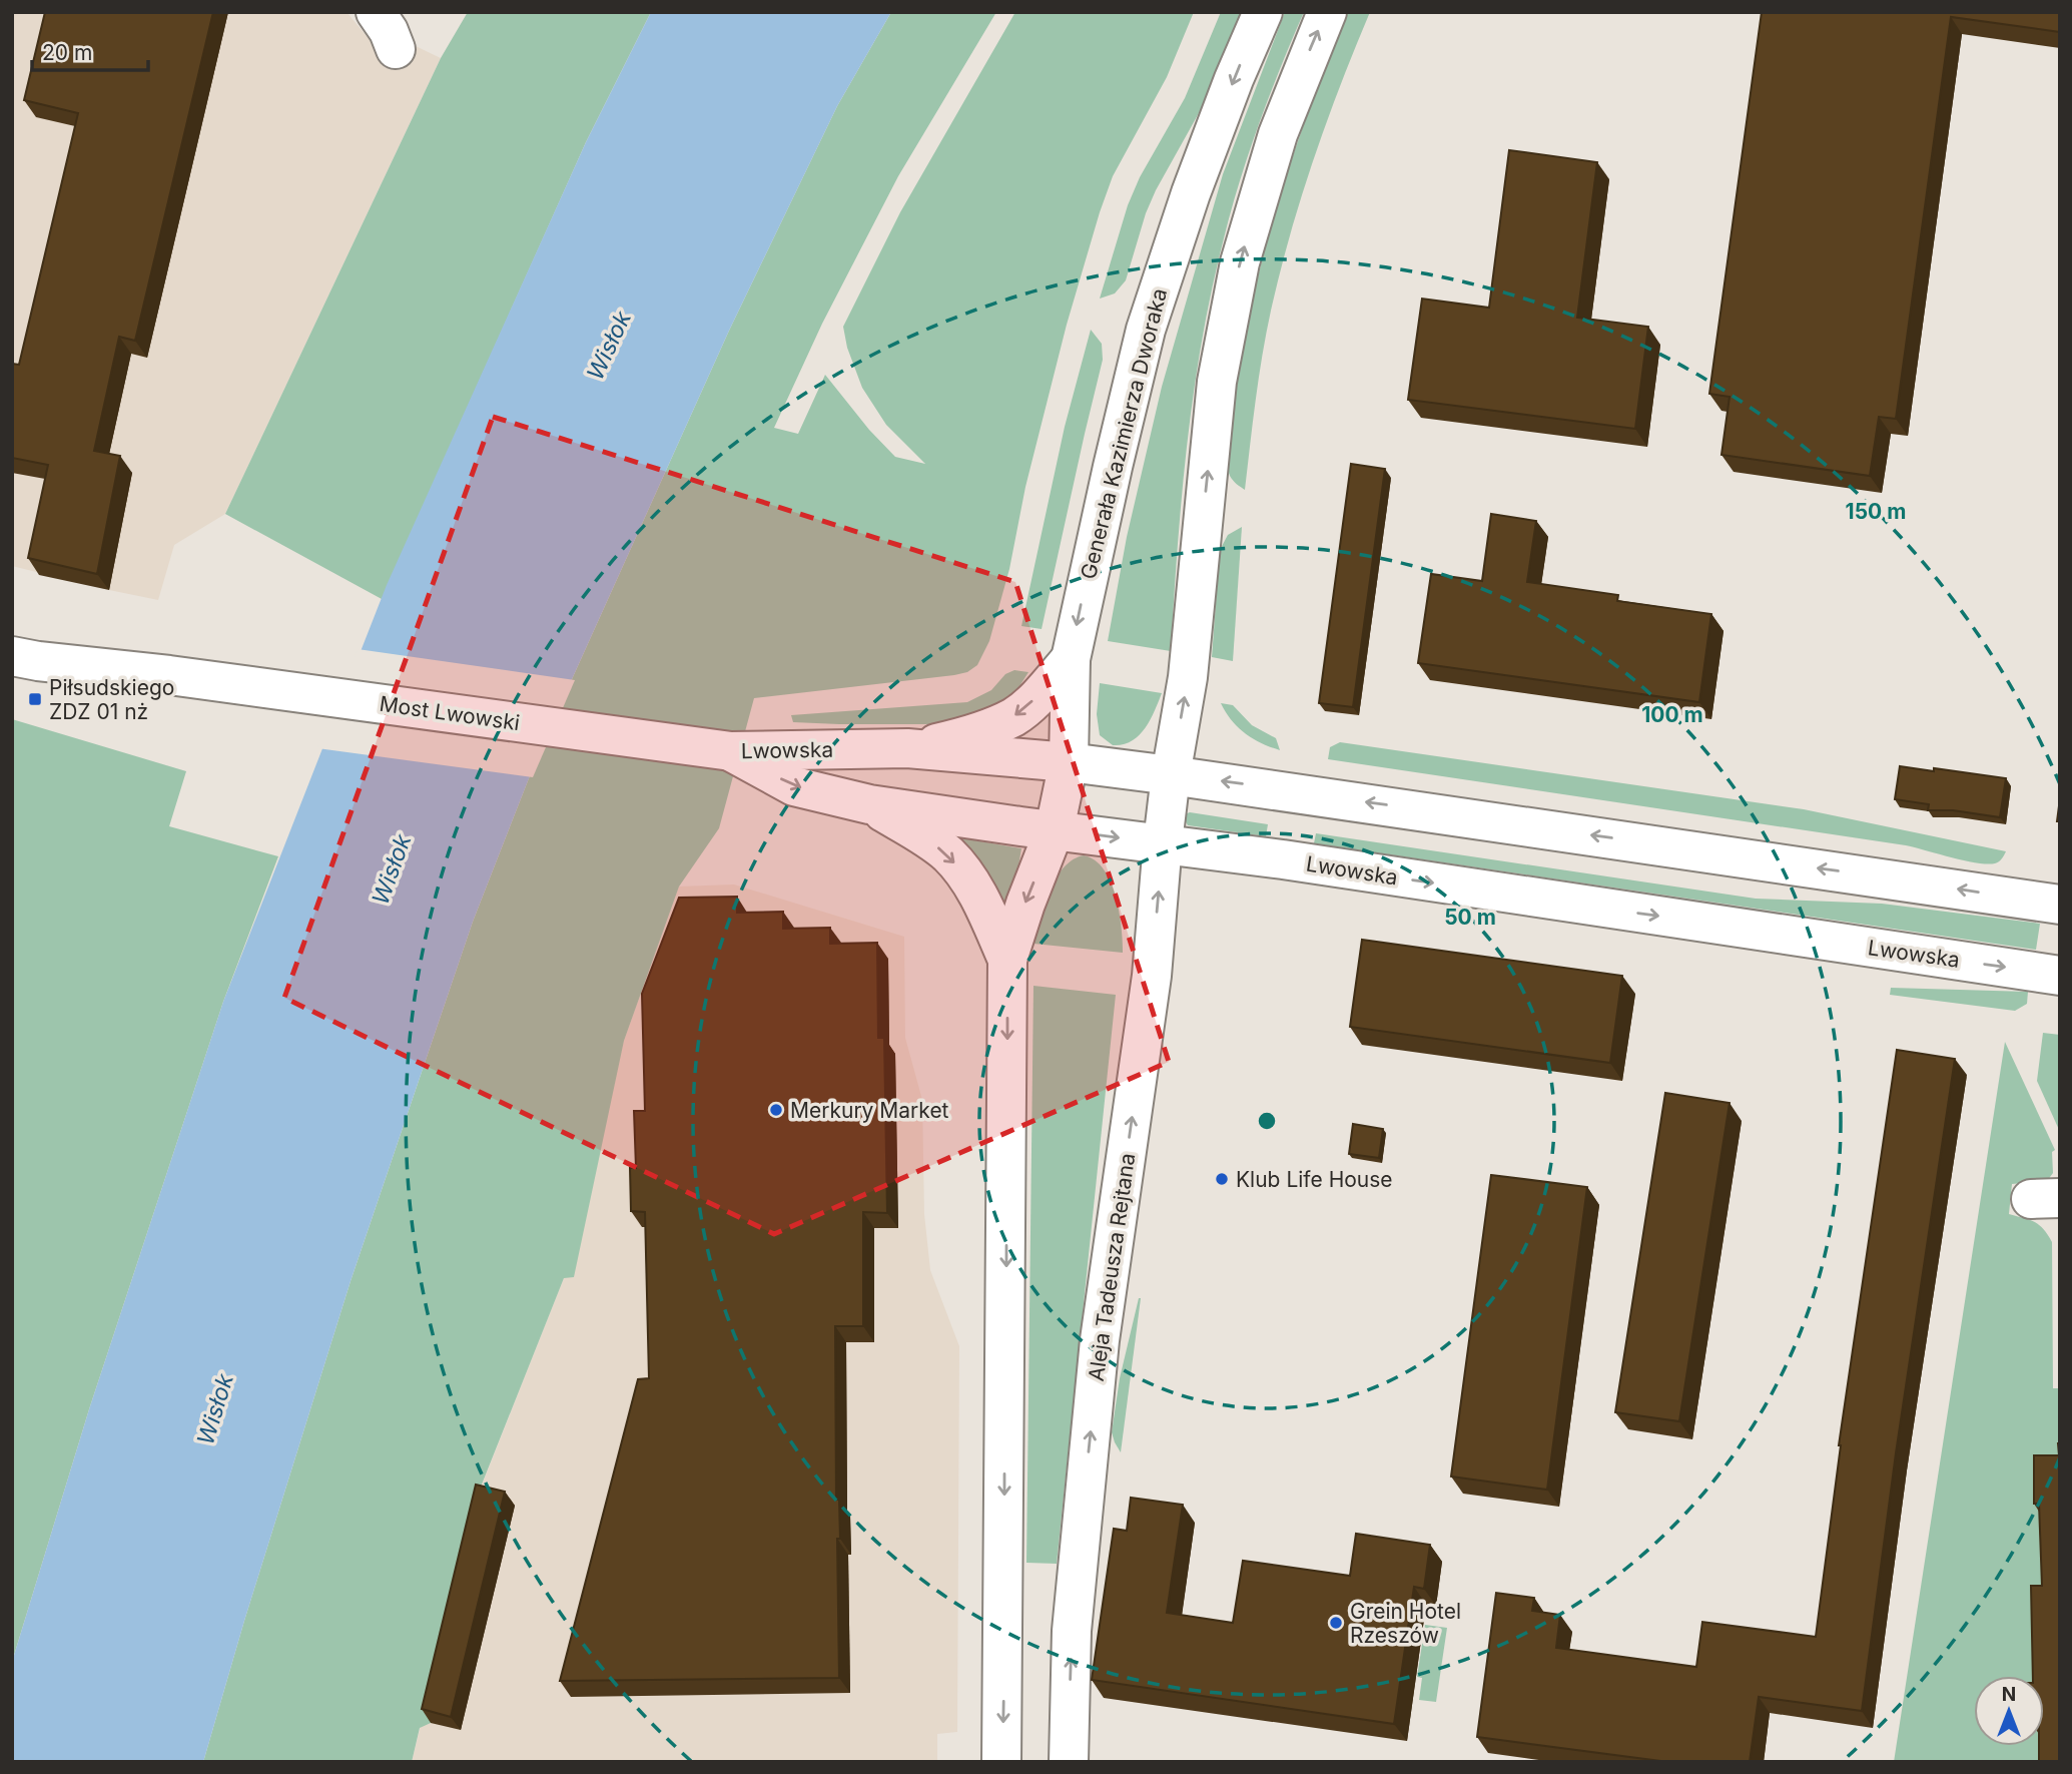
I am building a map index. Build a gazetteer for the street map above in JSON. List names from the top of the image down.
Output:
{
  "streets": {
    "main road": [
      "Generała Kazimierza Dworaka",
      "Most Lwowski",
      "Lwowska",
      "Aleja Tadeusza Rejtana"
    ]
  },
  "crossings": [
    ["Generała Kazimierza Dworaka", "Lwowska"],
    ["Most Lwowski", "Lwowska"],
    ["Lwowska", "Aleja Tadeusza Rejtana"]
  ],
  "water": ["Wisłok"],
  "places": {
    "transit": ["Piłsudskiego ZDZ 01 nż"],
    "other": ["Merkury Market", "Klub Life House", "Grein Hotel Rzeszów"]
  },
  "scale_bar": "20 m",
  "north": "top",
  "rings": ["150 m", "100 m", "50 m"]
}
